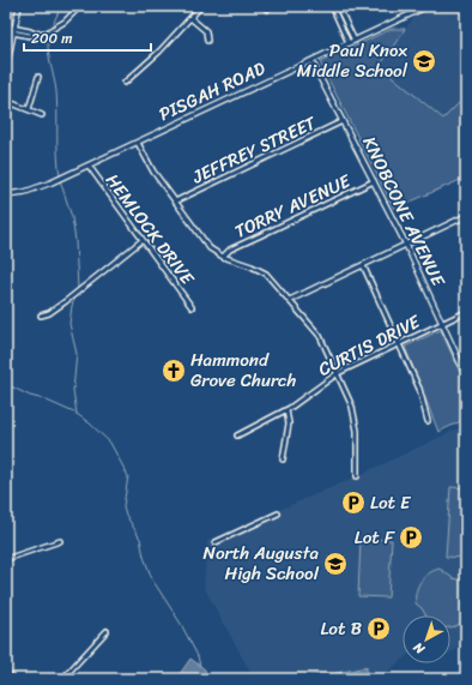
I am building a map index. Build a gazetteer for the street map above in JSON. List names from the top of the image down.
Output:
{
  "streets": {
    "street": [
      "PISGAH ROAD",
      "JEFFREY STREET",
      "TORRY AVENUE",
      "KNOBCONE AVENUE",
      "HEMLOCK DRIVE",
      "CURTIS DRIVE"
    ]
  },
  "crossings": [
    ["PISGAH ROAD", "KNOBCONE AVENUE"],
    ["PISGAH ROAD", "HEMLOCK DRIVE"],
    ["JEFFREY STREET", "KNOBCONE AVENUE"],
    ["TORRY AVENUE", "KNOBCONE AVENUE"],
    ["KNOBCONE AVENUE", "CURTIS DRIVE"]
  ],
  "places": {
    "school or university": ["Paul Knox Middle School", "North Augusta High School"],
    "church": ["Hammond Grove Church"],
    "parking": ["Lot E", "Lot F", "Lot B"]
  },
  "scale_bar": "200 m",
  "north": "bottom left"
}
